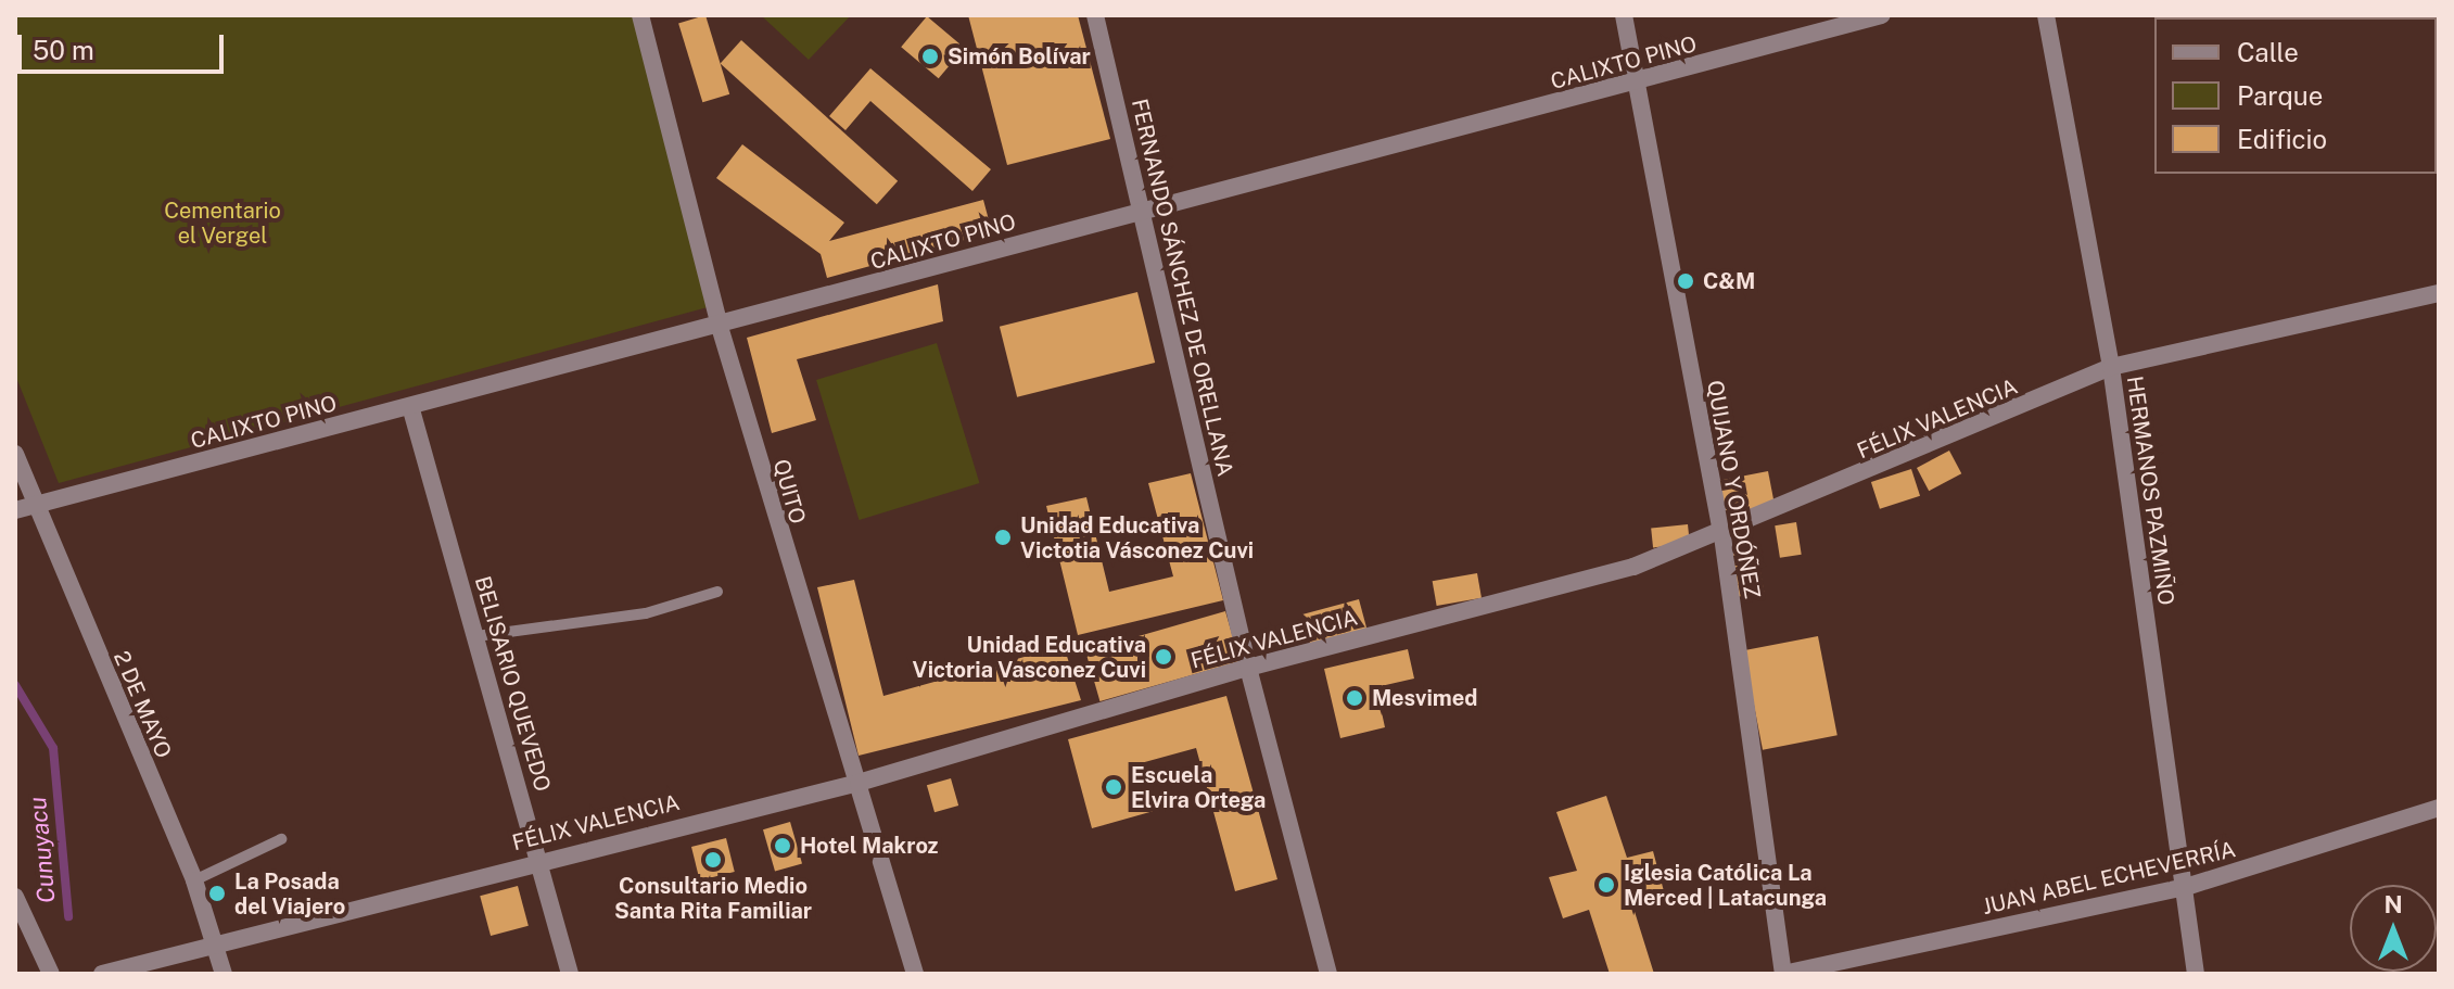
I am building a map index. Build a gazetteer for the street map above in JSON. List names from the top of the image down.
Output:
{
  "streets": {
    "street": [
      "CALIXTO PINO",
      "FERNANDO SÁNCHEZ DE ORELLANA",
      "FÉLIX VALENCIA",
      "QUIJANO Y ORDÓÑEZ",
      "HERMANOS PAZMIÑO",
      "QUITO",
      "BELISARIO QUEVEDO",
      "2 DE MAYO",
      "JUAN ABEL ECHEVERRÍA"
    ]
  },
  "crossings": [
    ["CALIXTO PINO", "FERNANDO SÁNCHEZ DE ORELLANA"],
    ["CALIXTO PINO", "QUIJANO Y ORDÓÑEZ"],
    ["CALIXTO PINO", "QUITO"],
    ["CALIXTO PINO", "BELISARIO QUEVEDO"],
    ["CALIXTO PINO", "2 DE MAYO"],
    ["FERNANDO SÁNCHEZ DE ORELLANA", "FÉLIX VALENCIA"],
    ["FÉLIX VALENCIA", "QUIJANO Y ORDÓÑEZ"],
    ["FÉLIX VALENCIA", "HERMANOS PAZMIÑO"],
    ["FÉLIX VALENCIA", "QUITO"],
    ["FÉLIX VALENCIA", "BELISARIO QUEVEDO"],
    ["FÉLIX VALENCIA", "2 DE MAYO"],
    ["QUIJANO Y ORDÓÑEZ", "JUAN ABEL ECHEVERRÍA"],
    ["HERMANOS PAZMIÑO", "JUAN ABEL ECHEVERRÍA"]
  ],
  "water": ["Cunuyacu"],
  "parks": ["Cementario el Vergel"],
  "places": [
    "Simón Bolívar",
    "C&M",
    "Unidad Educativa Victotia Vásconez Cuvi",
    "Unidad Educativa Victoria Vasconez Cuvi",
    "Mesvimed",
    "Escuela Elvira Ortega",
    "Hotel Makroz",
    "Consultario Medio Santa Rita Familiar",
    "Iglesia Católica La Merced | Latacunga",
    "La Posada del Viajero"
  ],
  "legend": ["Calle", "Parque", "Edificio"],
  "scale_bar": "50 m",
  "north": "top"
}
